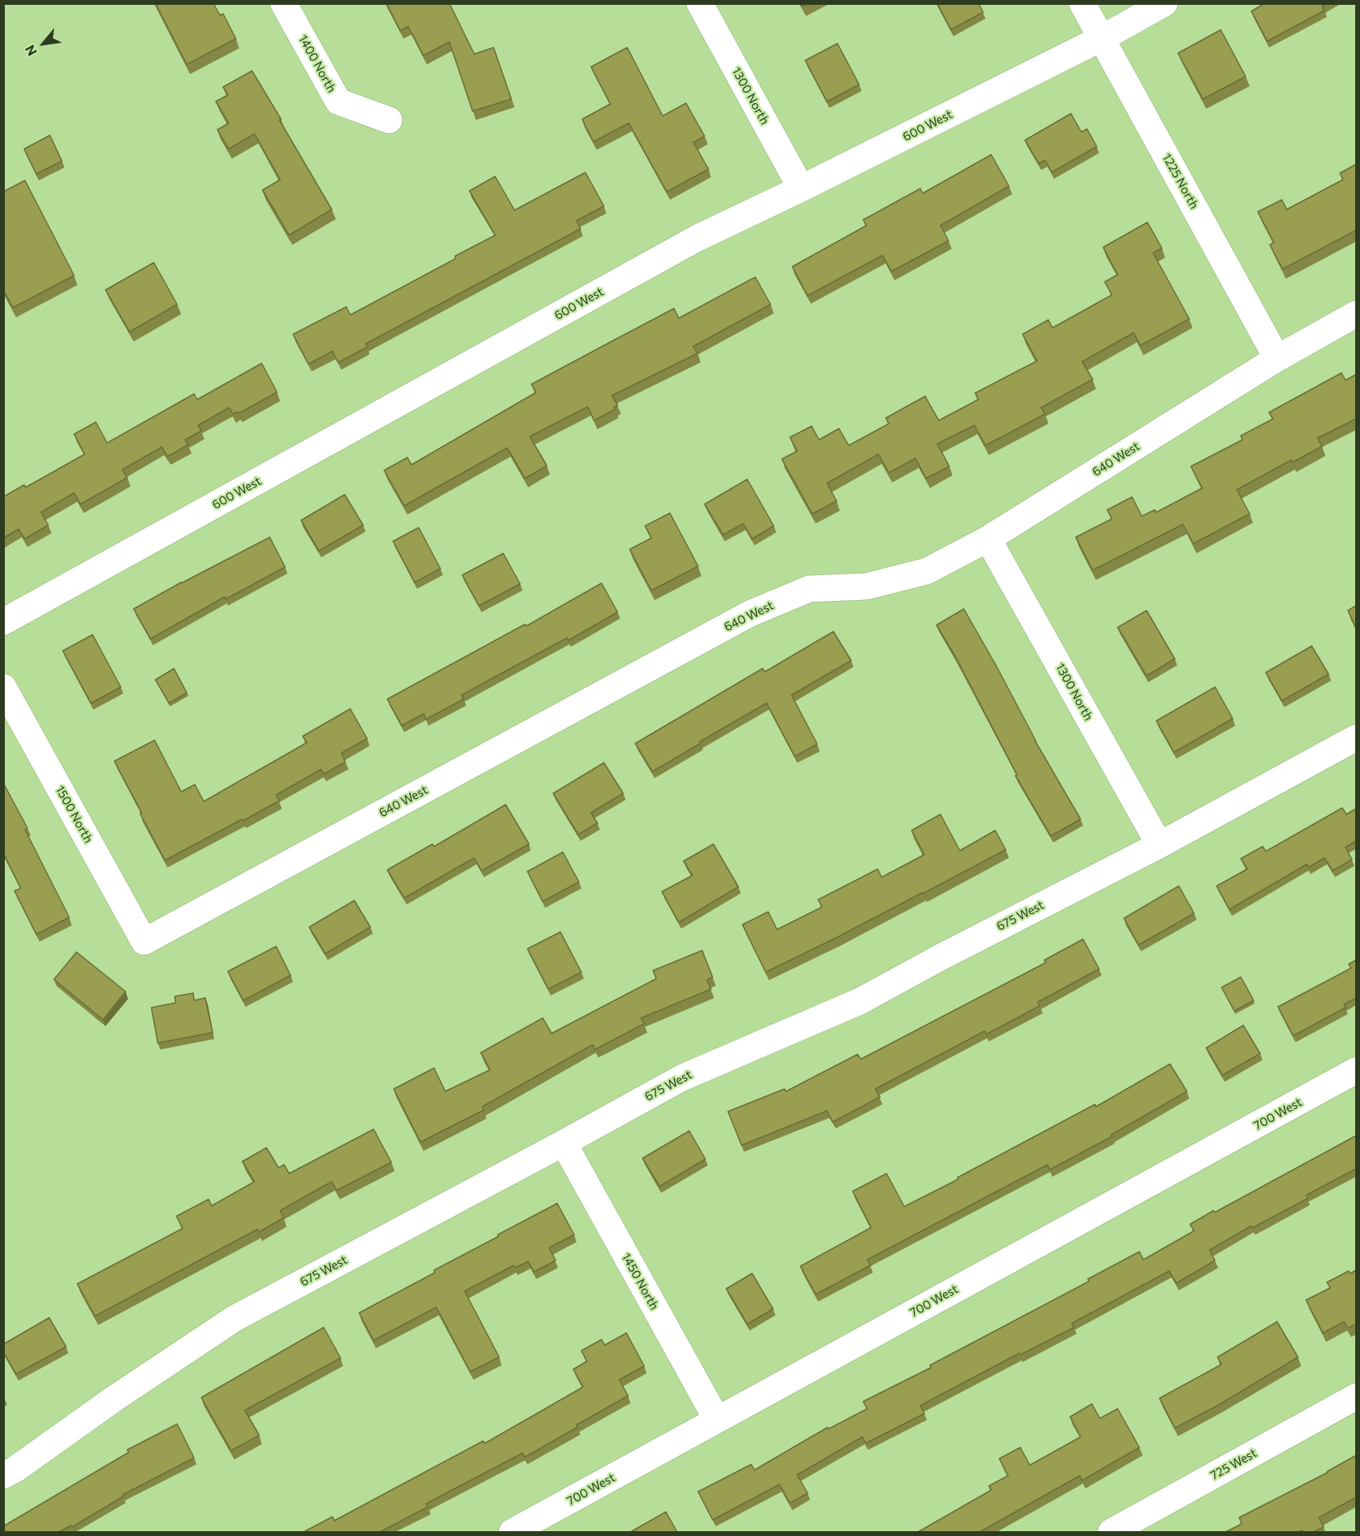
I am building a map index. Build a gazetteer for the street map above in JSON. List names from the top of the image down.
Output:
{
  "streets": {
    "street": [
      "1400 North",
      "1300 North",
      "600 West",
      "1225 North",
      "640 West",
      "1500 North",
      "675 West",
      "700 West",
      "1450 North",
      "725 West"
    ]
  },
  "crossings": [
    ["1300 North", "600 West"],
    ["1300 North", "640 West"],
    ["1300 North", "675 West"],
    ["600 West", "1225 North"],
    ["1225 North", "640 West"],
    ["640 West", "1500 North"],
    ["675 West", "1450 North"],
    ["700 West", "1450 North"]
  ],
  "north": "bottom left"
}
